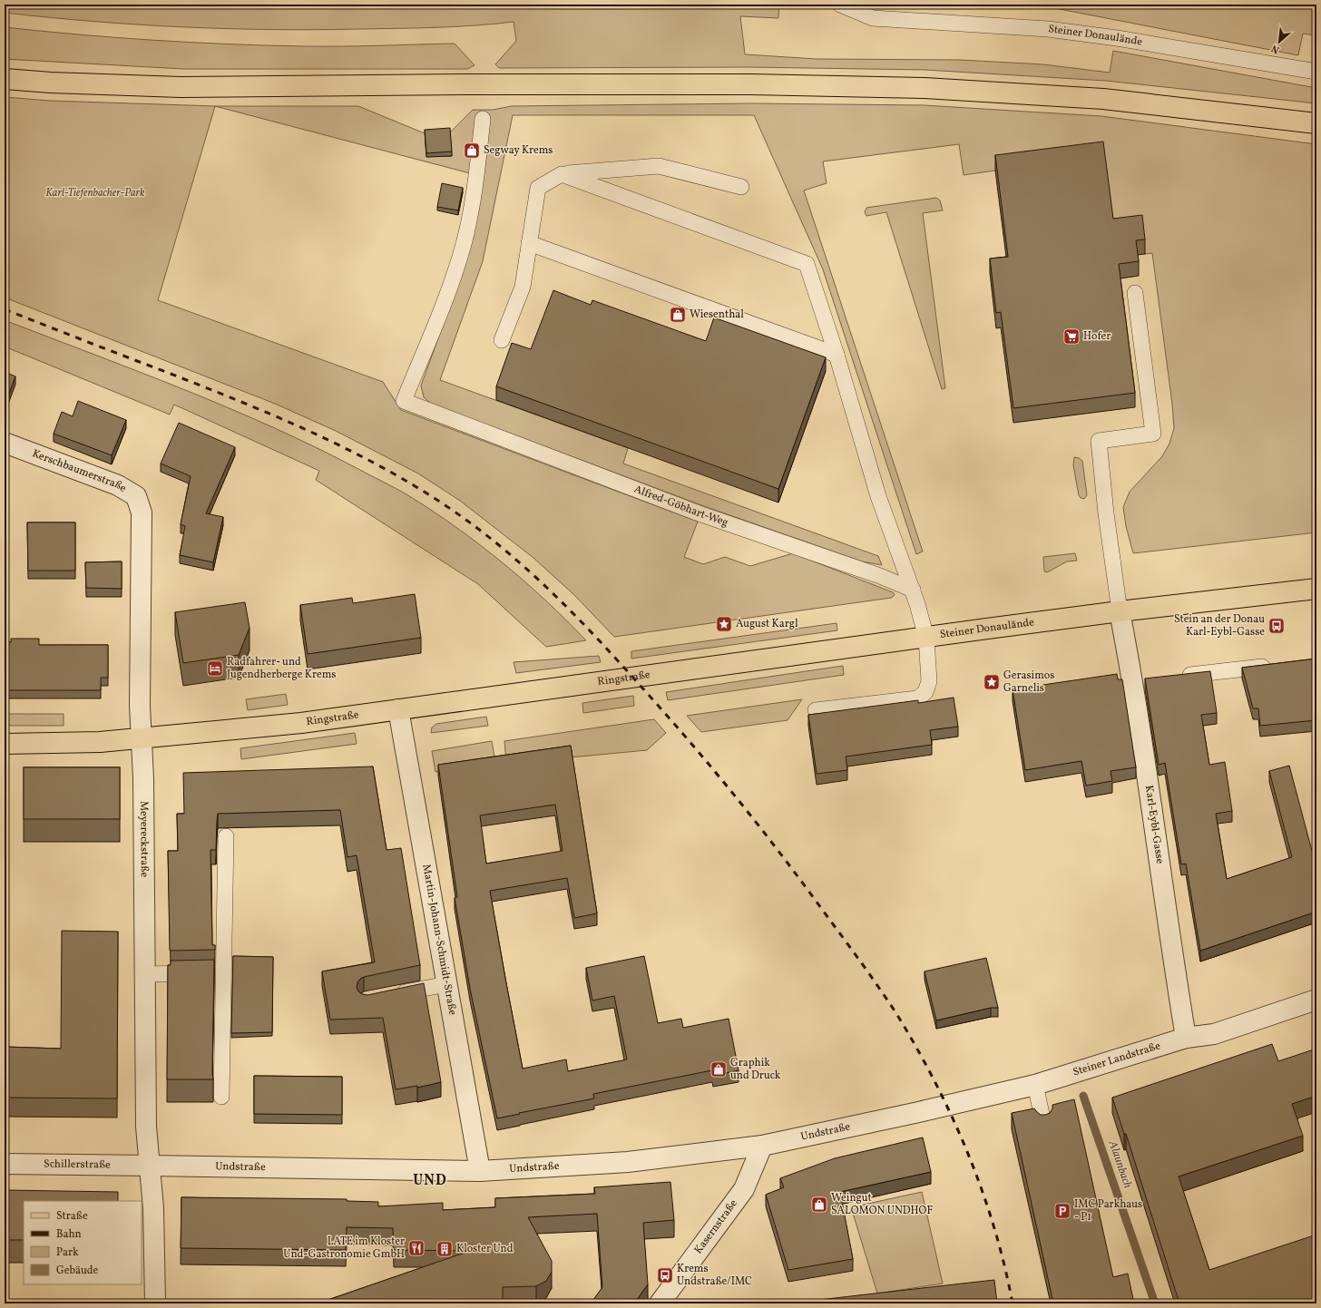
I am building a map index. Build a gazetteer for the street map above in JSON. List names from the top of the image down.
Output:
{
  "streets": {
    "main road": ["Steiner Donaulände", "Ringstraße"],
    "street": [
      "Kerschbaumerstraße",
      "Karl-Eybl-Gasse",
      "Meyereckstraße",
      "Martin-Johann-Schmidt-Straße",
      "Steiner Landstraße",
      "Undstraße",
      "Schillerstraße",
      "Kasernstraße"
    ],
    "lane": ["Alfred-Göbhart-Weg"]
  },
  "crossings": [
    ["Steiner Donaulände", "Ringstraße"],
    ["Steiner Donaulände", "Karl-Eybl-Gasse"],
    ["Kerschbaumerstraße", "Meyereckstraße"],
    ["Ringstraße", "Meyereckstraße"],
    ["Ringstraße", "Martin-Johann-Schmidt-Straße"],
    ["Karl-Eybl-Gasse", "Steiner Landstraße"],
    ["Meyereckstraße", "Undstraße"],
    ["Meyereckstraße", "Schillerstraße"],
    ["Martin-Johann-Schmidt-Straße", "Undstraße"],
    ["Steiner Landstraße", "Undstraße"],
    ["Undstraße", "Schillerstraße"],
    ["Undstraße", "Kasernstraße"]
  ],
  "districts": ["UND"],
  "water": ["Alaunbach"],
  "parks": ["Karl-Tiefenbacher-Park"],
  "places": {
    "shop": [
      "Segway Krems",
      "Wiesenthal",
      "Graphik und Druck",
      "Weingut SALOMON UNDHOF"
    ],
    "supermarket": ["Hofer"],
    "place": ["August Kargl", "Gerasimos Garnelis"],
    "bus stop": ["Stein an der Donau Karl-Eybl-Gasse", "Krems Undstraße/IMC"],
    "hotel": ["Radfahrer- und Jugendherberge Krems"],
    "parking": ["IMC Parkhaus - P1"],
    "restaurant": ["LATE im Kloster Und-Gastronomie GmbH"],
    "building": ["Kloster Und"]
  },
  "legend": [
    "Straße",
    "Bahn",
    "Park",
    "Gebäude"
  ],
  "north": "bottom left"
}
